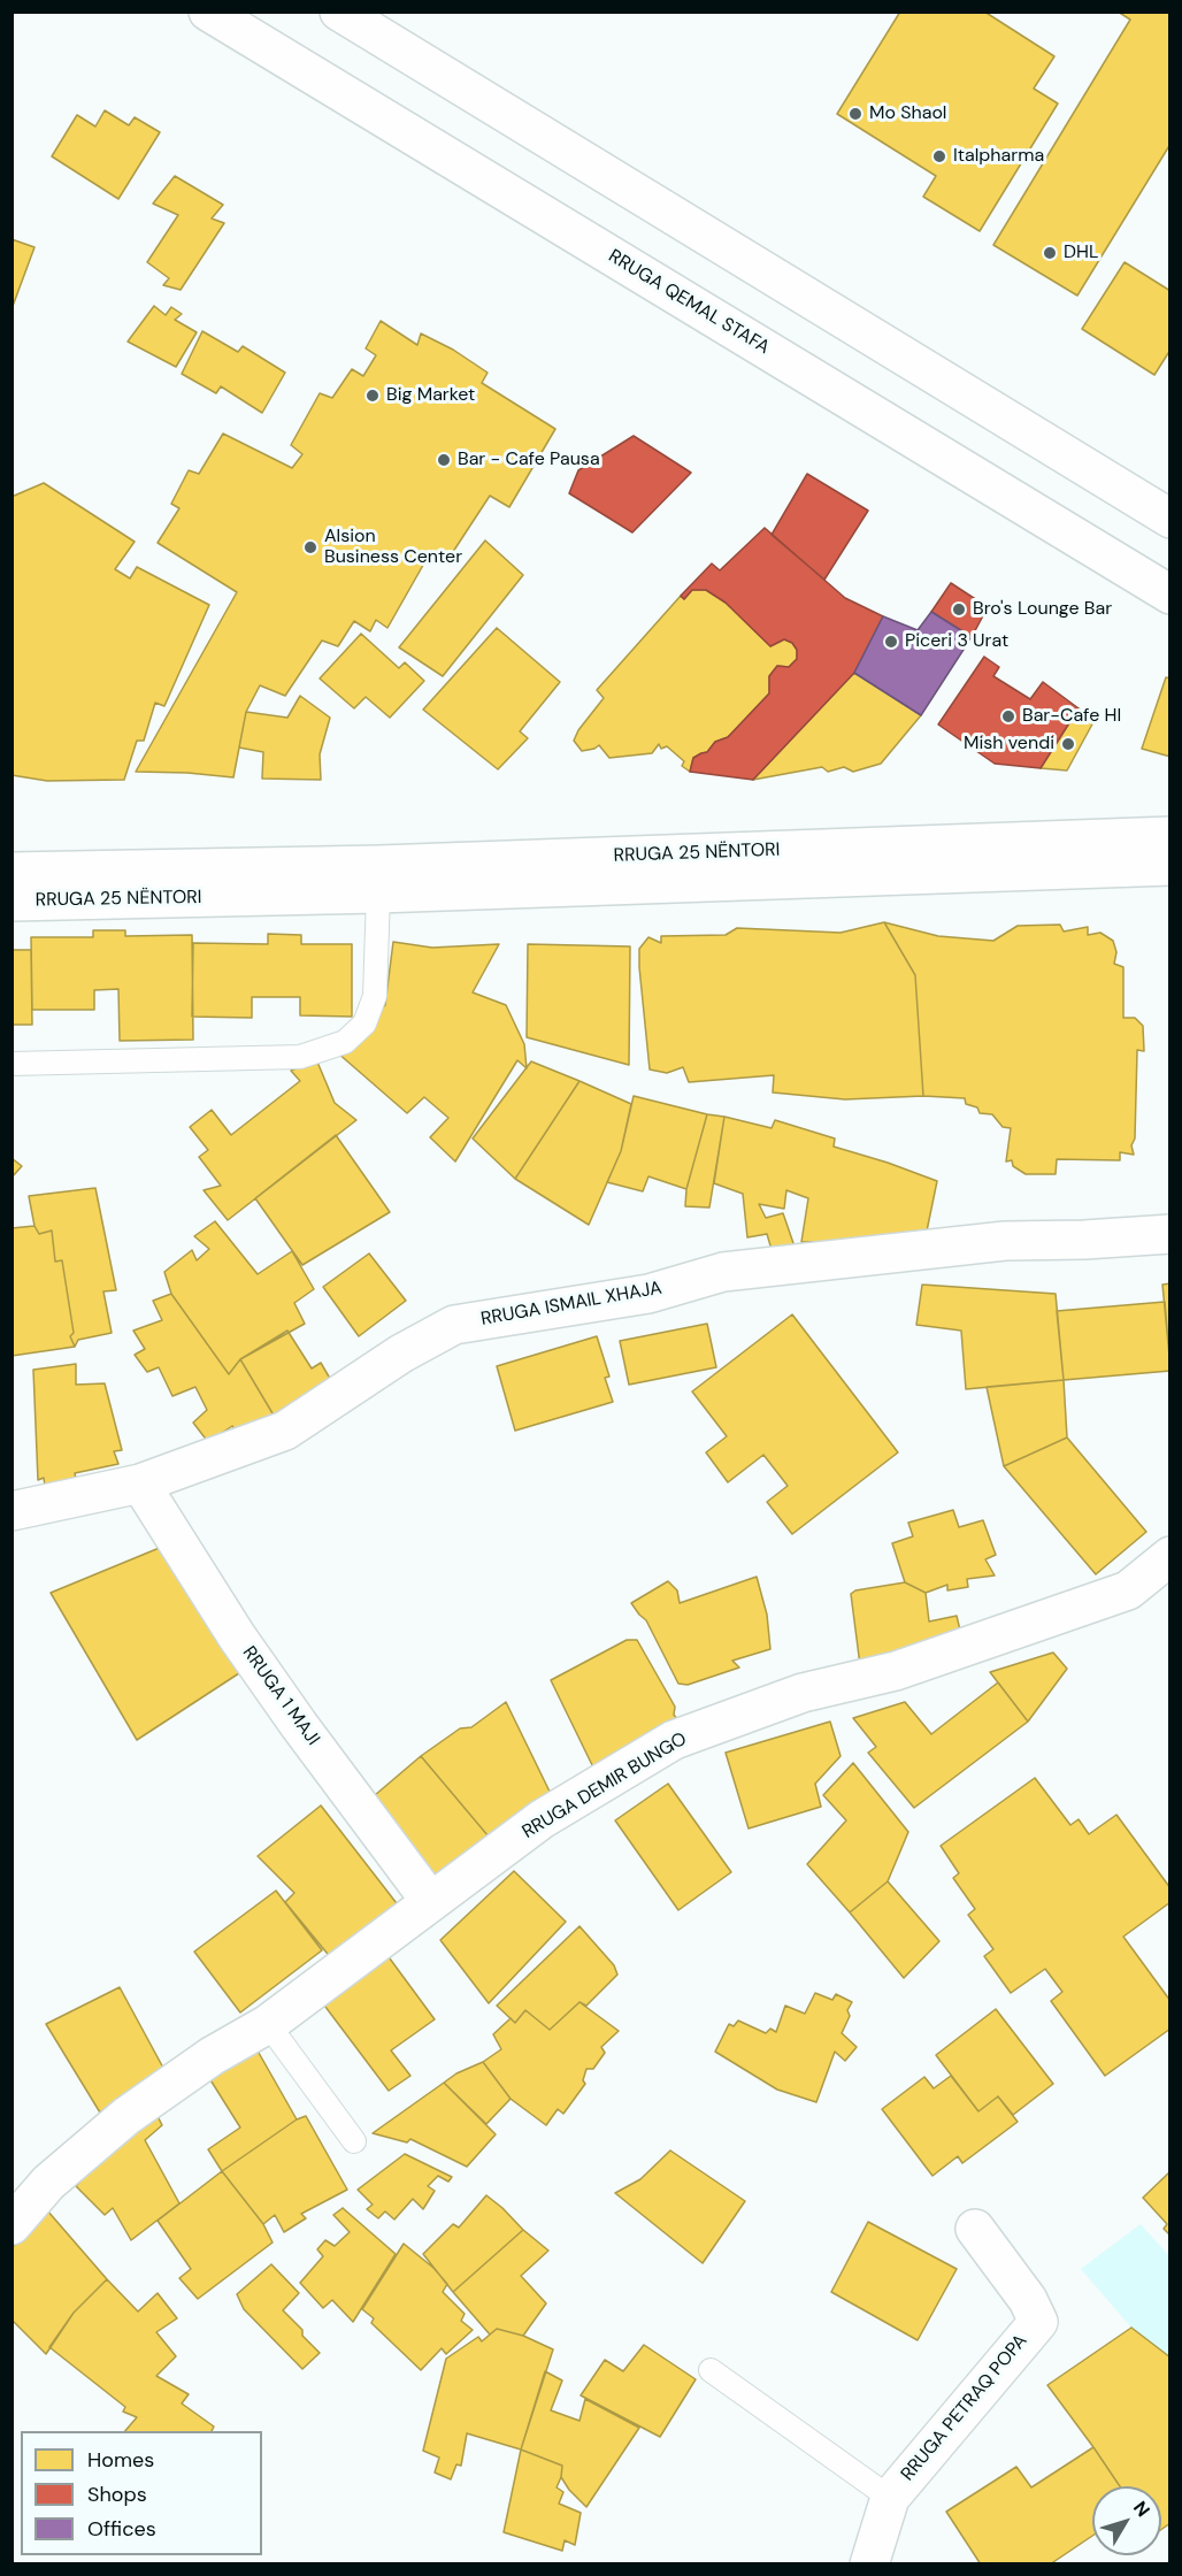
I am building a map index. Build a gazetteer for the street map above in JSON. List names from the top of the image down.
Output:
{
  "streets": {
    "street": [
      "RRUGA QEMAL STAFA",
      "RRUGA 25 NËNTORI",
      "RRUGA ISMAIL XHAJA",
      "RRUGA 1 MAJI",
      "RRUGA DEMIR BUNGO",
      "RRUGA PETRAQ POPA"
    ]
  },
  "crossings": [
    ["RRUGA ISMAIL XHAJA", "RRUGA 1 MAJI"],
    ["RRUGA 1 MAJI", "RRUGA DEMIR BUNGO"]
  ],
  "places": [
    "Mo Shaol",
    "Italpharma",
    "DHL",
    "Big Market",
    "Bar - Cafe Pausa",
    "Alsion Business Center",
    "Bro's Lounge Bar",
    "Piceri 3 Urat",
    "Bar-Cafe HI",
    "Mish vendi"
  ],
  "legend": ["Homes", "Shops", "Offices"],
  "north": "top right"
}
